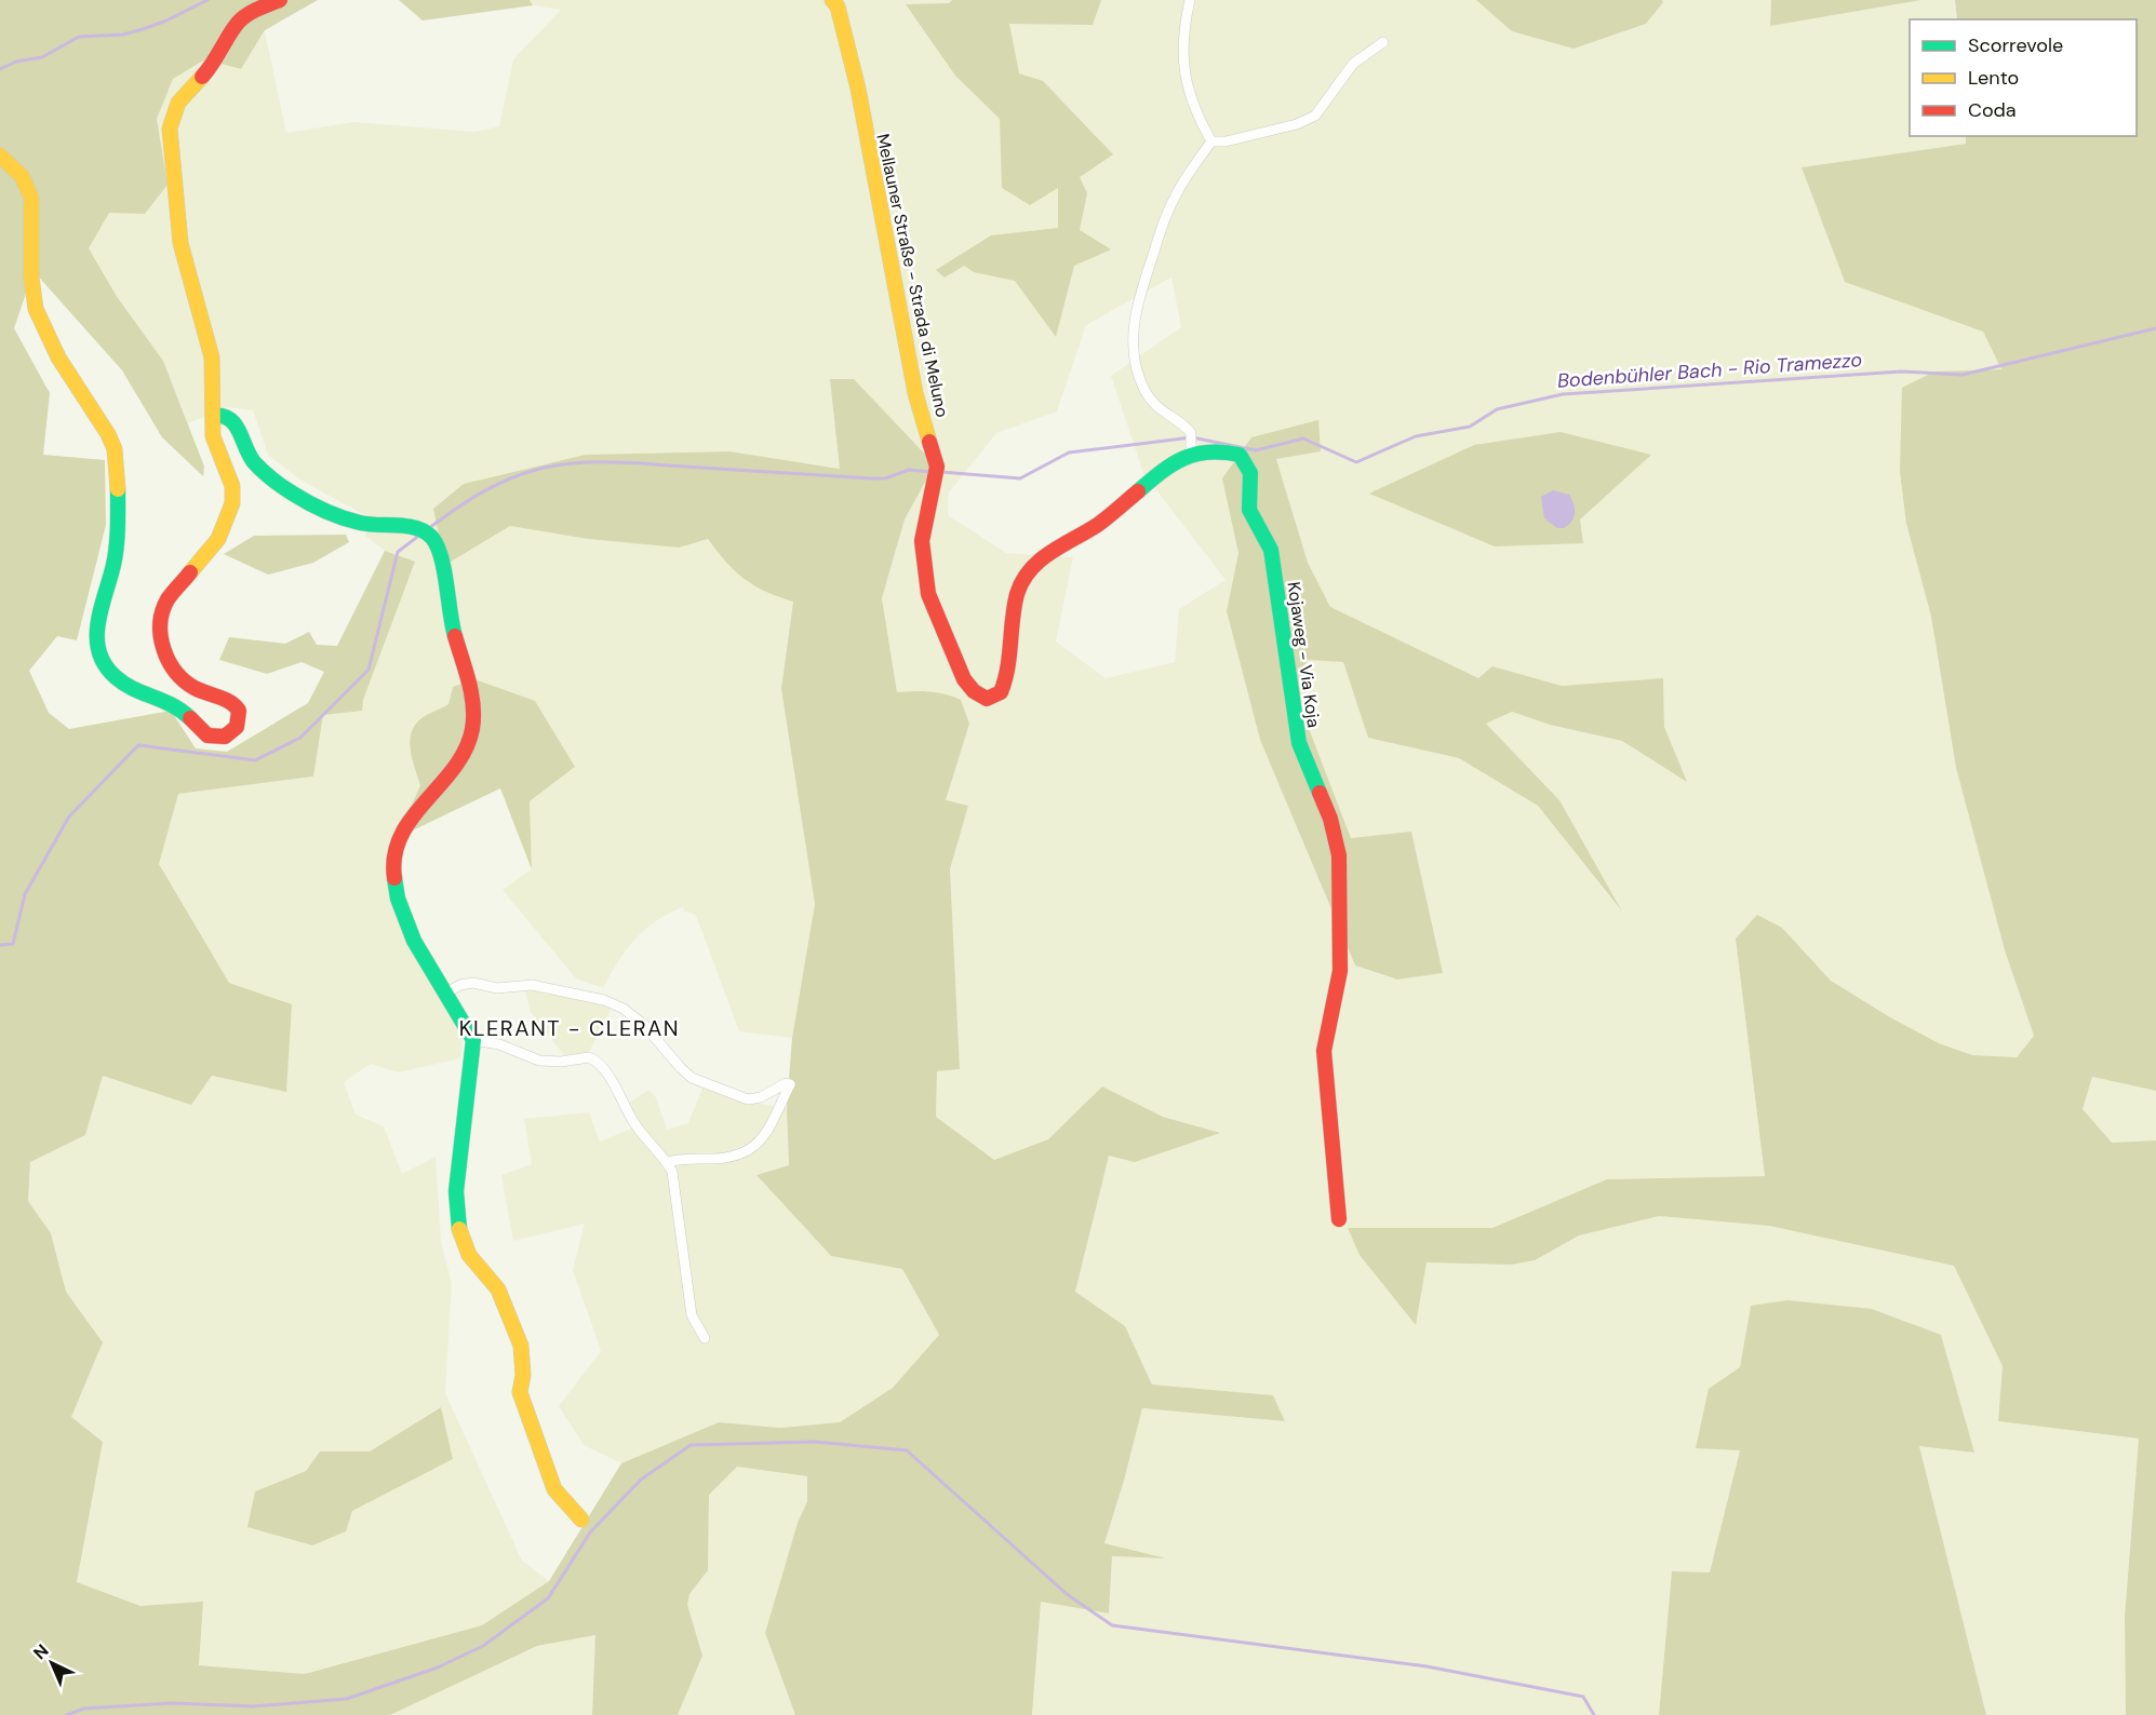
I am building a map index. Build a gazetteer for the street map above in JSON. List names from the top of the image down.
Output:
{
  "streets": {
    "street": ["Mellauner Straße - Strada di Meluno", "Kojaweg - Via Koja"]
  },
  "crossings": [
    ["Mellauner Straße - Strada di Meluno", "Kojaweg - Via Koja"]
  ],
  "districts": ["KLERANT - CLERAN"],
  "water": ["Bodenbühler Bach - Rio Tramezzo"],
  "legend": ["Scorrevole", "Lento", "Coda"],
  "north": "top left"
}
